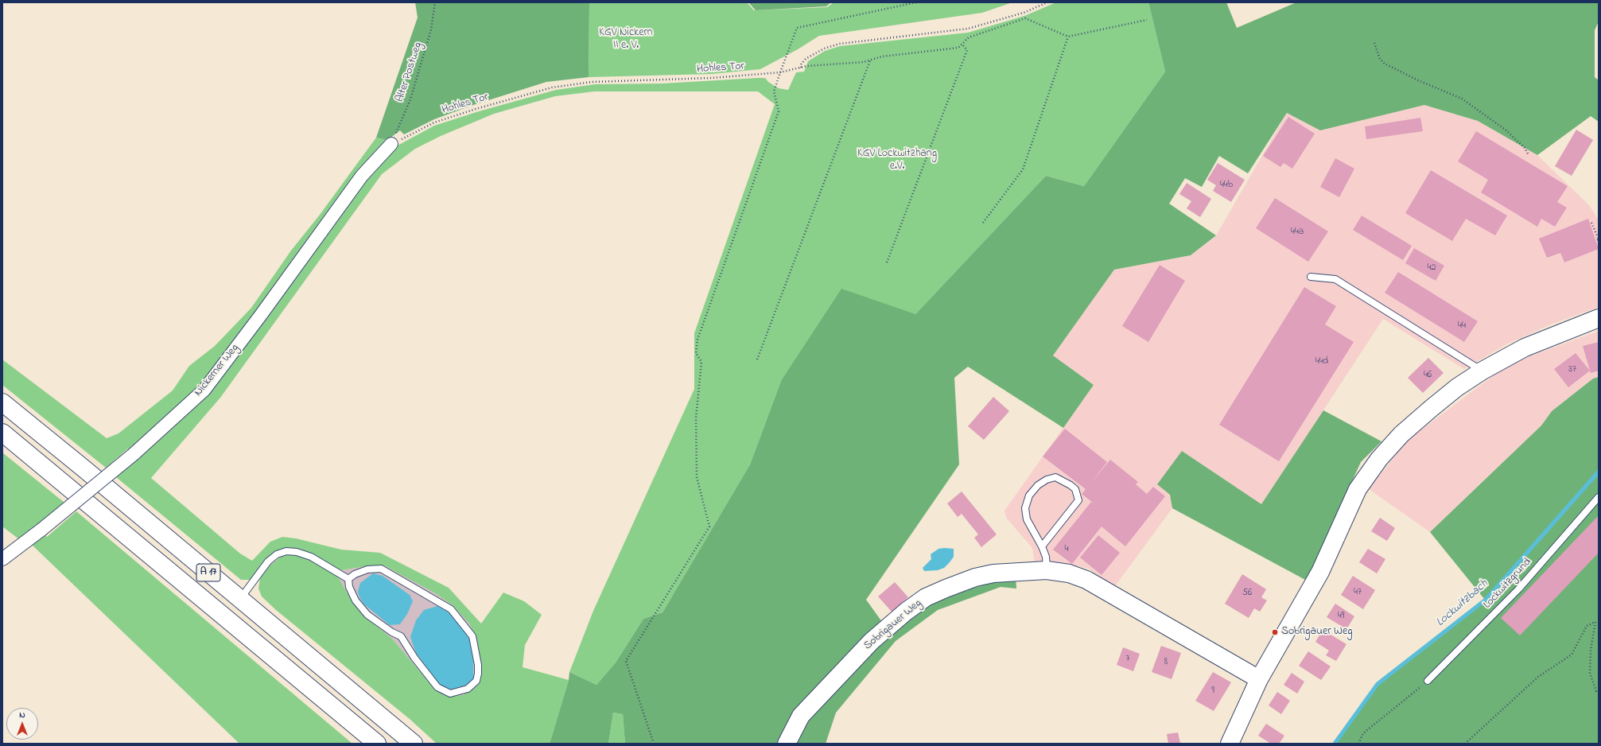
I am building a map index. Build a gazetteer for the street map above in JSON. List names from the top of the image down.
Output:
{
  "streets": {
    "main road": ["A 17", "Sobrigauer Weg"],
    "street": ["Nickerner Weg"],
    "lane": ["Lockwitzgrund"],
    "path": ["Hohles Tor", "Alter Postweg"]
  },
  "crossings": [
    ["Hohles Tor", "Alter Postweg"],
    ["Hohles Tor", "Nickerner Weg"],
    ["Alter Postweg", "Nickerner Weg"]
  ],
  "water": ["Lockwitzbach"],
  "parks": ["KGV Nickern II e. V.", "KGV Lockwitzhang e.V."],
  "places": ["Sobrigauer Weg"],
  "house_numbers": [
    "44b",
    "44a",
    "42",
    "44",
    "44d",
    "37",
    "46",
    "4",
    "47",
    "56",
    "49",
    "7",
    "8",
    "9"
  ],
  "north": "top"
}
